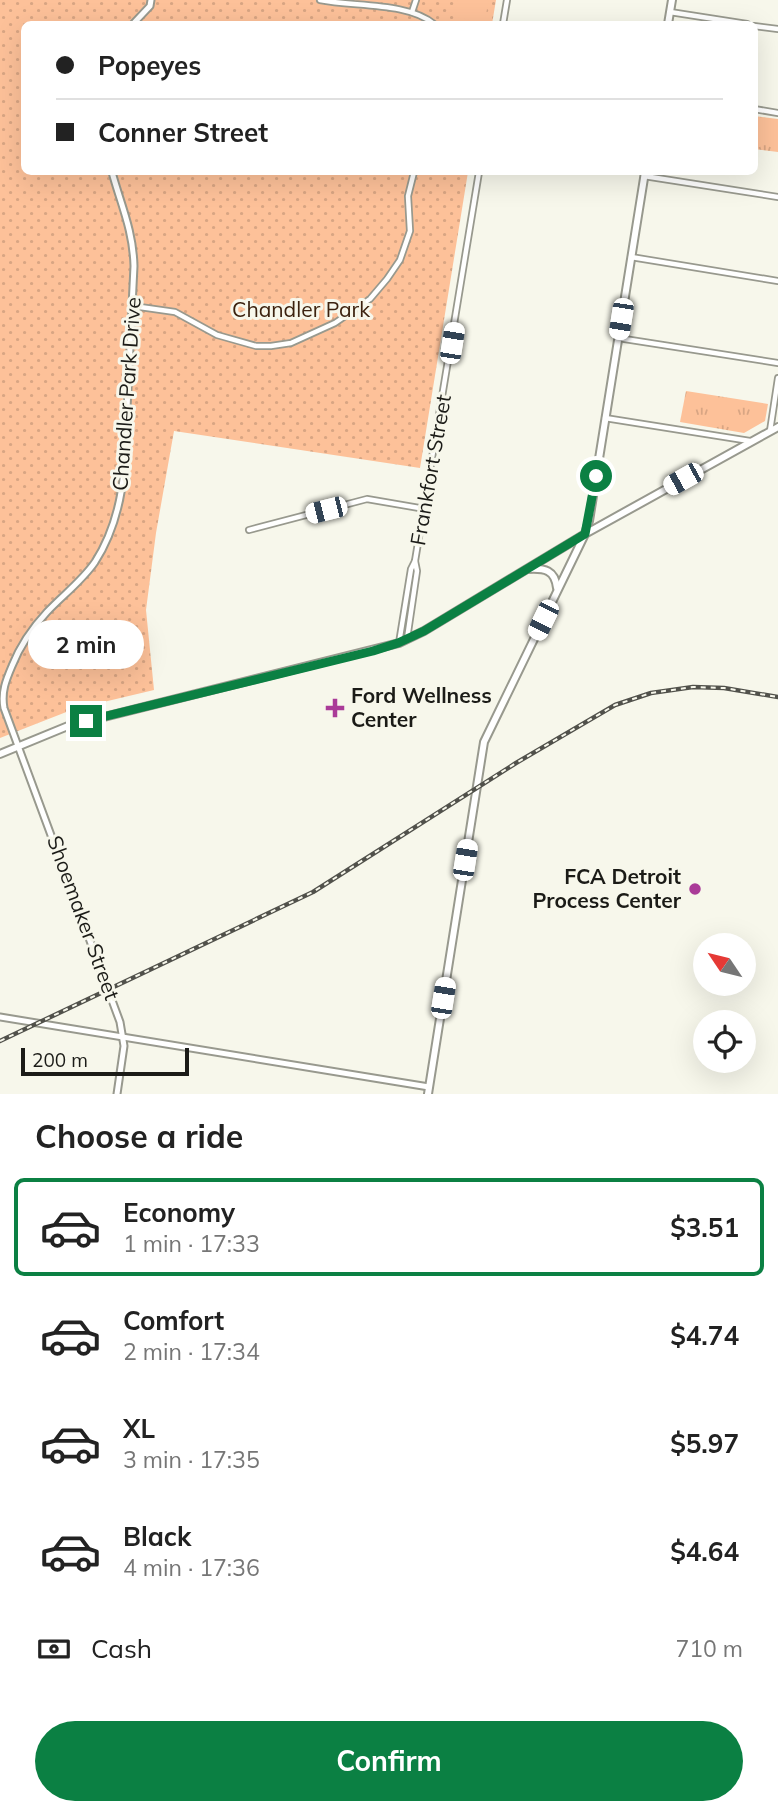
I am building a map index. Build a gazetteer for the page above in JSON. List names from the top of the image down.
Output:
{
  "streets": {
    "street": ["Chandler Park Drive", "Frankfort Street", "Shoemaker Street"]
  },
  "crossings": [
    ["Chandler Park Drive", "Shoemaker Street"]
  ],
  "parks": ["Chandler Park"],
  "places": {
    "health": ["Ford Wellness Center"],
    "other": ["FCA Detroit Process Center"]
  },
  "scale_bar": "200 m",
  "north": "top left",
  "page": {
    "banner": ["Popeyes", "Conner Street"],
    "bubble": "2 min",
    "scale": "200 m",
    "heading": "Choose a ride",
    "list": [
      {
        "name": "Economy",
        "note": "1 min · 17:33",
        "value": "$3.51"
      },
      {
        "name": "Comfort",
        "note": "2 min · 17:34",
        "value": "$4.74"
      },
      {
        "name": "XL",
        "note": "3 min · 17:35",
        "value": "$5.97"
      },
      {
        "name": "Black",
        "note": "4 min · 17:36",
        "value": "$4.64"
      }
    ],
    "pay": ["Cash", "710 m"],
    "buttons": "Confirm"
  }
}
